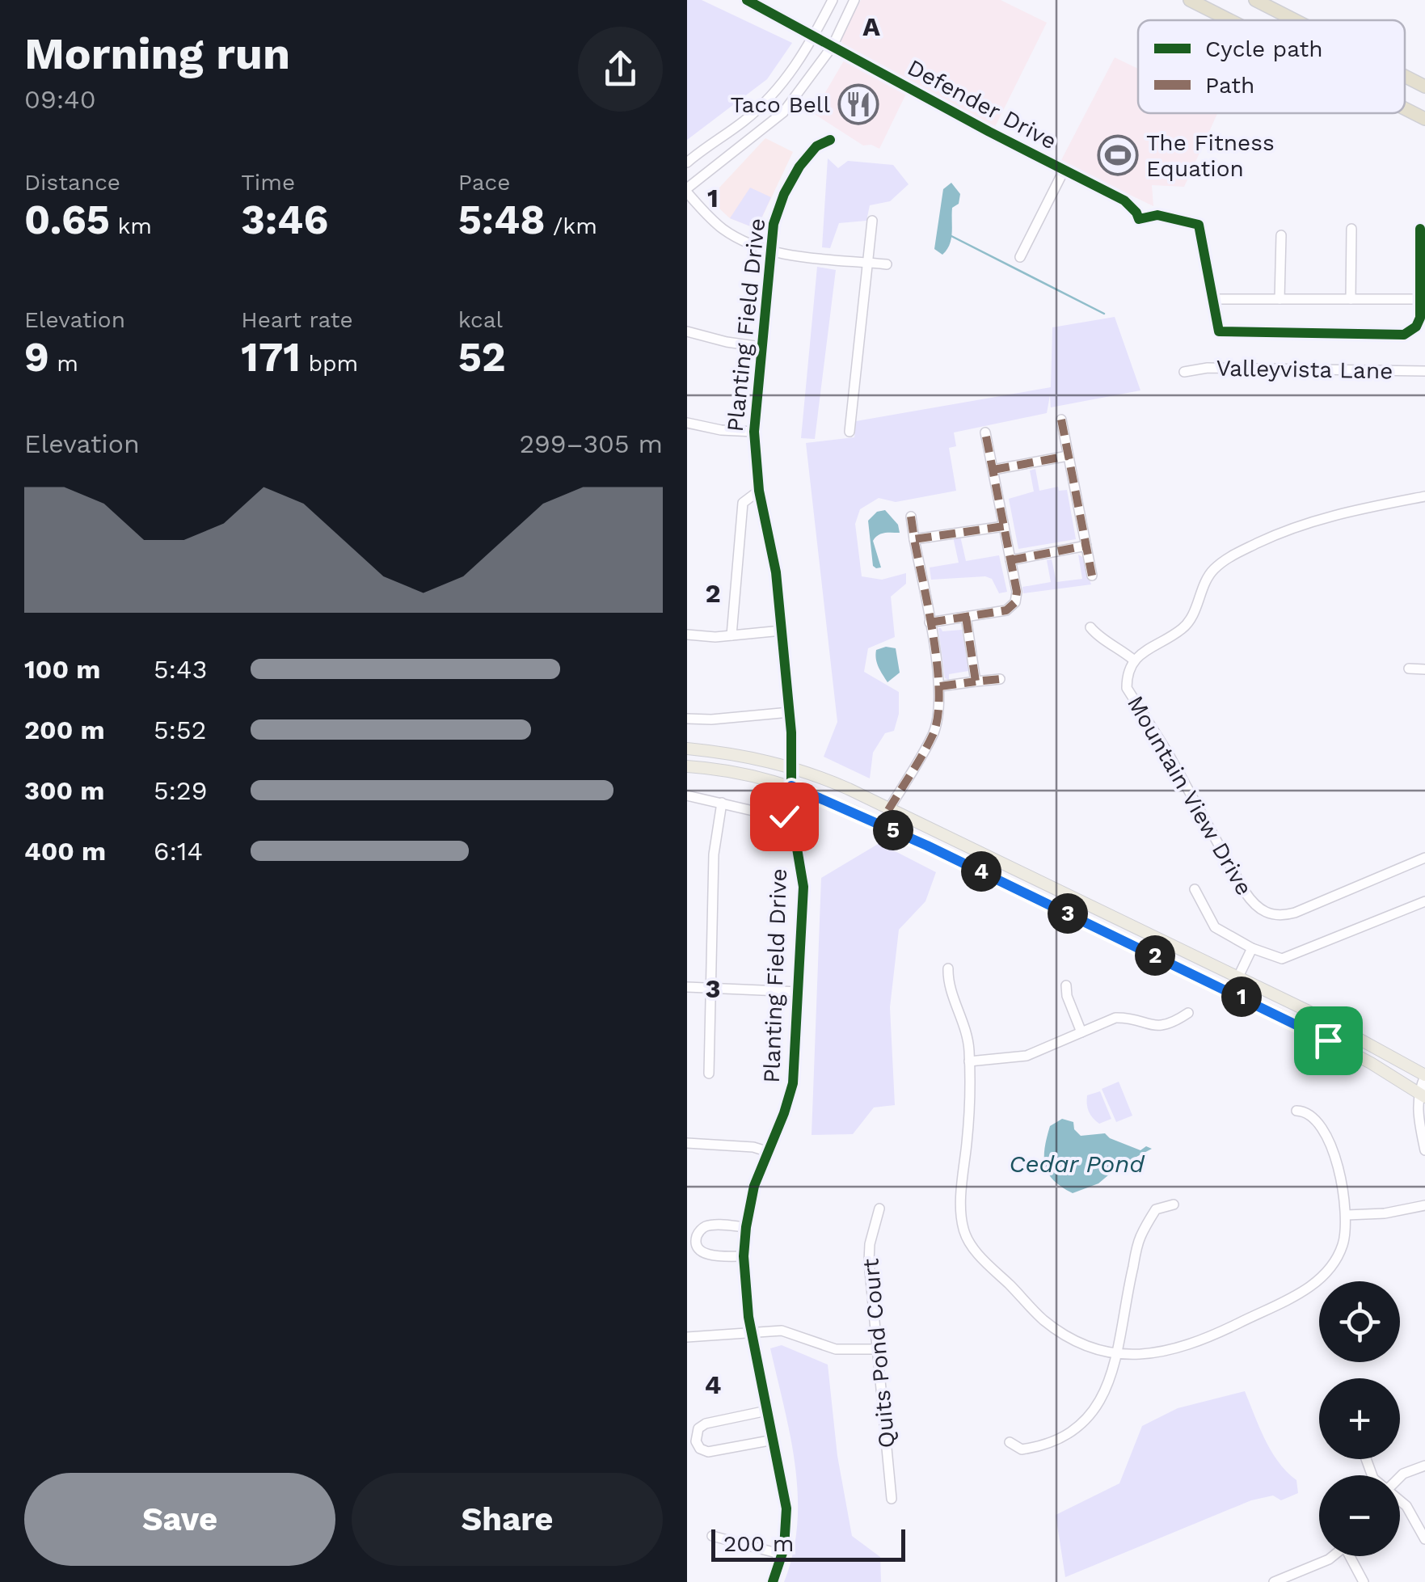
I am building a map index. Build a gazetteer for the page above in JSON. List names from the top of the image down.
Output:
{
  "streets": {
    "street": [
      "Defender Drive",
      "Planting Field Drive",
      "Valleyvista Lane",
      "Mountain View Drive",
      "Quits Pond Court"
    ]
  },
  "water": ["Cedar Pond"],
  "places": {
    "restaurant": ["Taco Bell"],
    "sports": ["The Fitness Equation"]
  },
  "legend": ["Cycle path", "Path"],
  "scale_bar": "200 m",
  "page": {
    "heading": ["Morning run", "09:40"],
    "stats": [
      ["Distance", "0.65 km"],
      ["Time", "3:46"],
      ["Pace", "5:48 /km"],
      ["Elevation", "9 m"],
      ["Heart rate", "171 bpm"],
      ["kcal", "52"]
    ],
    "chart": ["Elevation", "299–305 m"],
    "list": [
      {
        "name": "100 m",
        "note": "5:43"
      },
      {
        "name": "200 m",
        "note": "5:52"
      },
      {
        "name": "300 m",
        "note": "5:29"
      },
      {
        "name": "400 m",
        "note": "6:14"
      }
    ],
    "pins": [
      "5",
      "4",
      "3",
      "2",
      "1"
    ],
    "map_buttons": ["+", "−"],
    "buttons": ["Save", "Share"],
    "scale": "200 m"
  },
  "grid": {
    "columns": ["A"],
    "rows": [
      "1",
      "2",
      "3",
      "4"
    ]
  }
}
